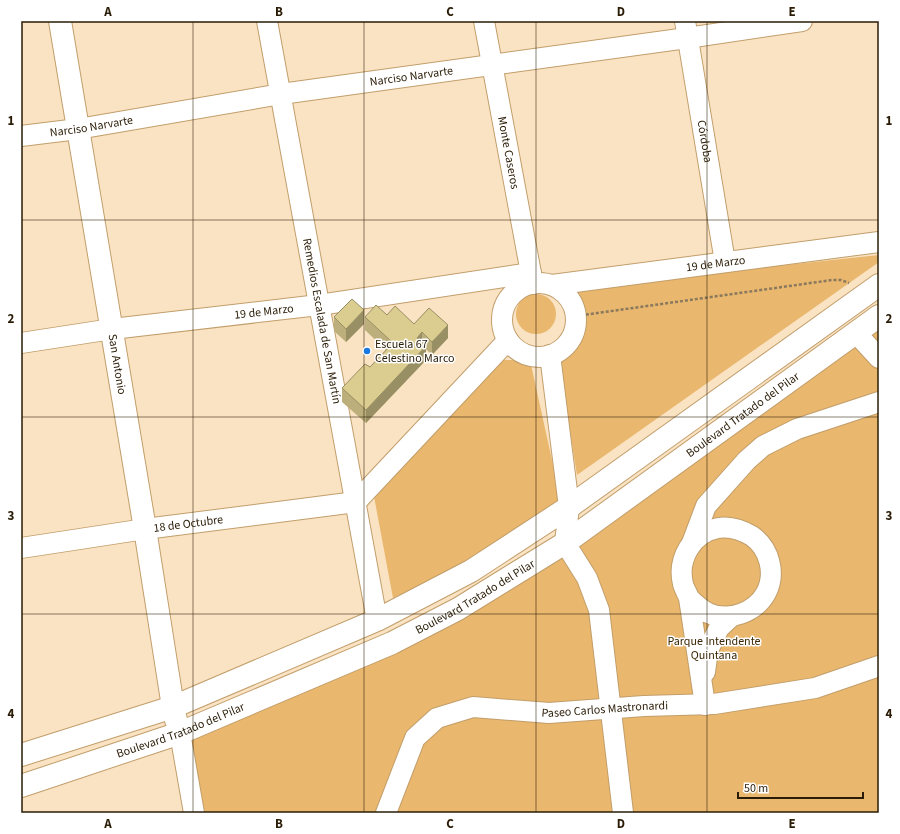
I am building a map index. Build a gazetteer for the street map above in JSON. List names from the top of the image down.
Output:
{
  "streets": {
    "main road": ["San Antonio", "Boulevard Tratado del Pilar"],
    "street": [
      "Narciso Narvarte",
      "Córdoba",
      "Monte Caseros",
      "19 de Marzo",
      "Remedios Escalada de San Martín",
      "18 de Octubre",
      "Paseo Carlos Mastronardi"
    ]
  },
  "crossings": [
    ["Narciso Narvarte", "Córdoba"],
    ["Narciso Narvarte", "Monte Caseros"],
    ["Narciso Narvarte", "Remedios Escalada de San Martín"],
    ["Narciso Narvarte", "San Antonio"],
    ["Córdoba", "19 de Marzo"],
    ["Monte Caseros", "19 de Marzo"],
    ["19 de Marzo", "Remedios Escalada de San Martín"],
    ["19 de Marzo", "San Antonio"],
    ["Remedios Escalada de San Martín", "Boulevard Tratado del Pilar"],
    ["Remedios Escalada de San Martín", "18 de Octubre"],
    ["San Antonio", "Boulevard Tratado del Pilar"],
    ["San Antonio", "18 de Octubre"]
  ],
  "parks": ["Parque Intendente Quintana"],
  "places": ["Escuela 67 Celestino Marco"],
  "scale_bar": "50 m",
  "grid": {
    "columns": [
      "A",
      "B",
      "C",
      "D",
      "E"
    ],
    "rows": [
      "1",
      "2",
      "3",
      "4"
    ]
  }
}
